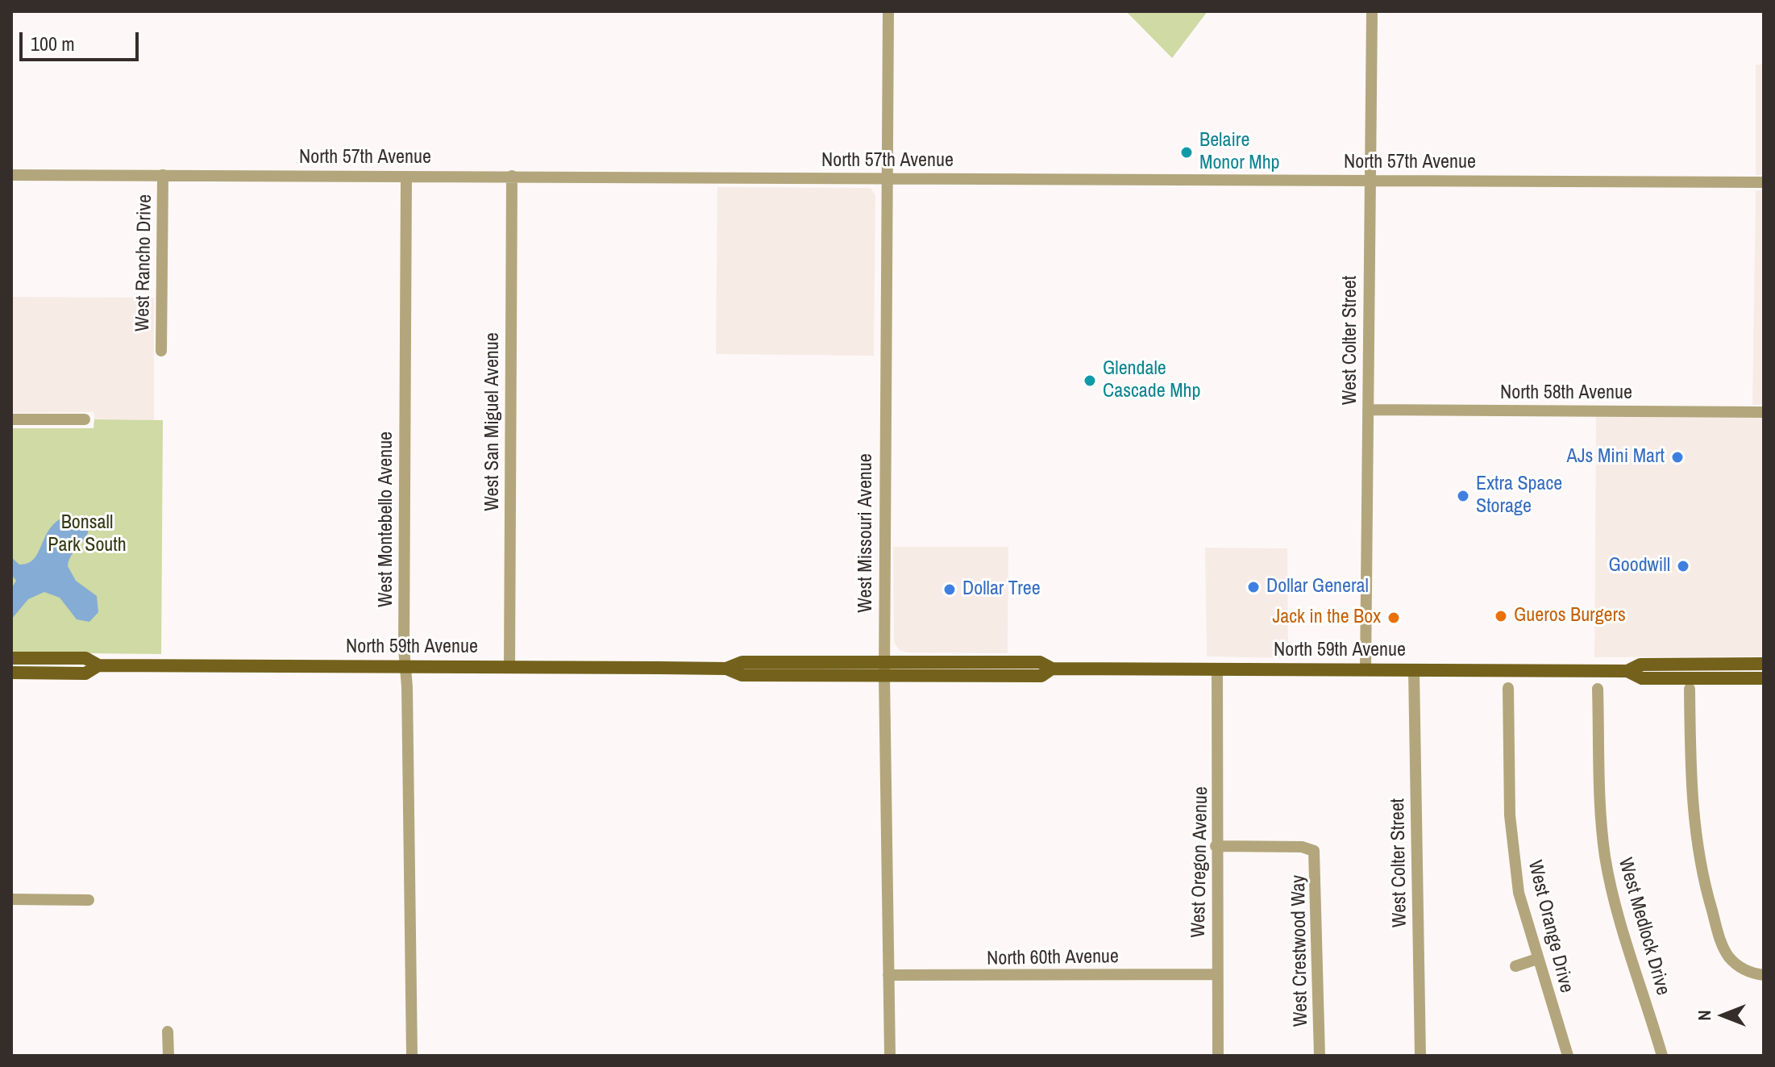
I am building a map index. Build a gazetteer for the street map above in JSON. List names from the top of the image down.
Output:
{
  "streets": {
    "main road": ["North 59th Avenue"],
    "street": [
      "North 57th Avenue",
      "West Rancho Drive",
      "West Colter Street",
      "North 58th Avenue",
      "West San Miguel Avenue",
      "West Montebello Avenue",
      "West Missouri Avenue",
      "West Oregon Avenue",
      "West Orange Drive",
      "West Medlock Drive",
      "West Crestwood Way",
      "North 60th Avenue"
    ]
  },
  "crossings": [
    ["North 57th Avenue", "West Rancho Drive"],
    ["North 57th Avenue", "West Colter Street"],
    ["North 57th Avenue", "West San Miguel Avenue"],
    ["North 57th Avenue", "West Montebello Avenue"],
    ["North 57th Avenue", "West Missouri Avenue"],
    ["West Colter Street", "North 58th Avenue"],
    ["West Colter Street", "North 59th Avenue"],
    ["West San Miguel Avenue", "North 59th Avenue"],
    ["West Montebello Avenue", "North 59th Avenue"],
    ["West Missouri Avenue", "North 59th Avenue"],
    ["West Missouri Avenue", "North 60th Avenue"],
    ["North 59th Avenue", "West Oregon Avenue"],
    ["West Oregon Avenue", "West Crestwood Way"],
    ["West Oregon Avenue", "North 60th Avenue"]
  ],
  "parks": ["Bonsall Park South"],
  "places": [
    "Belaire Monor Mhp",
    "Glendale Cascade Mhp",
    "AJs Mini Mart",
    "Extra Space Storage",
    "Goodwill",
    "Dollar General",
    "Dollar Tree",
    "Gueros Burgers",
    "Jack in the Box"
  ],
  "scale_bar": "100 m",
  "north": "left"
}
